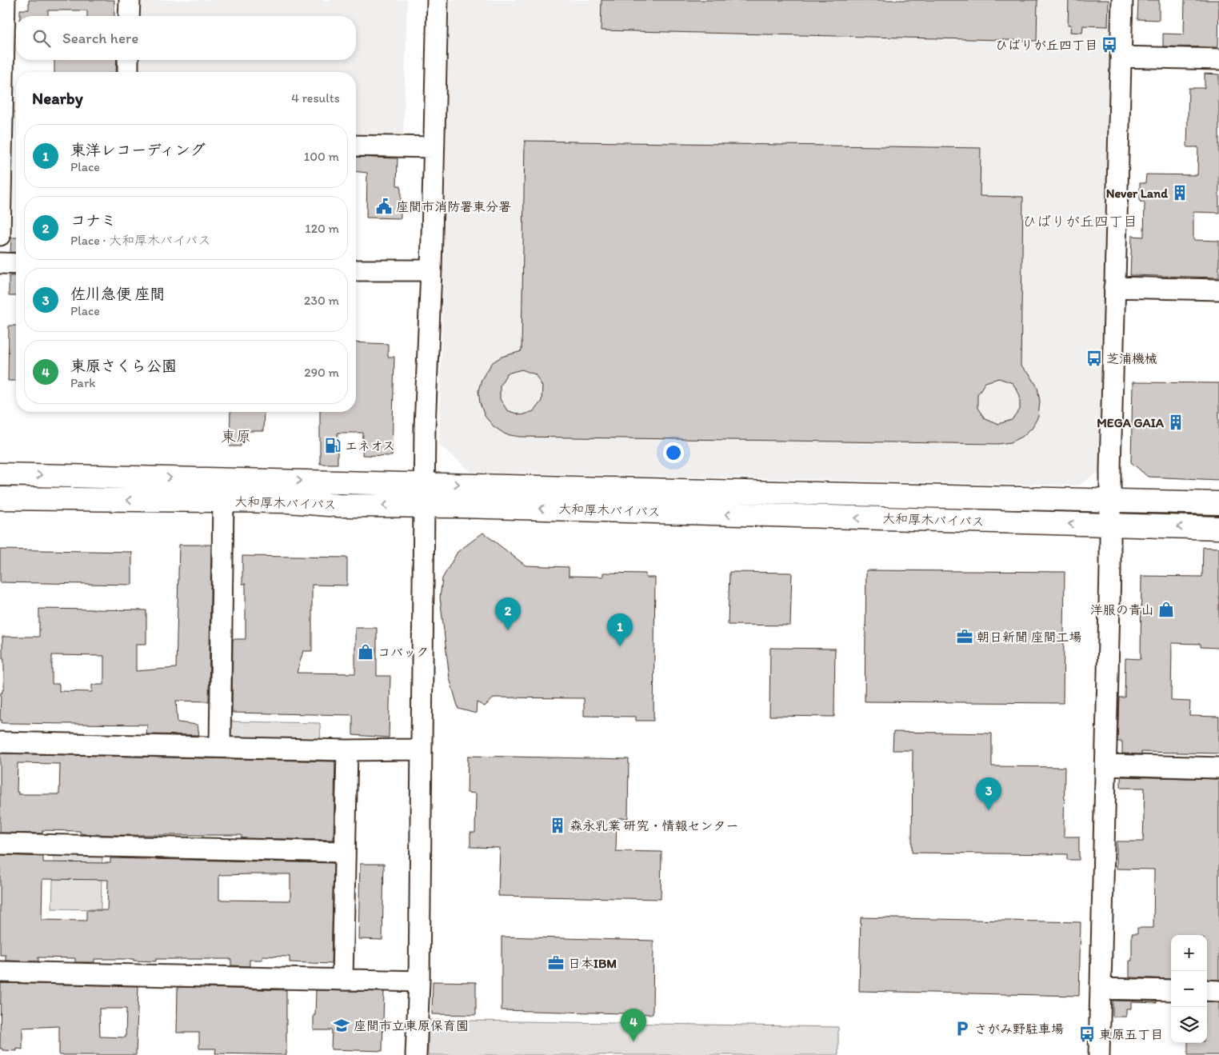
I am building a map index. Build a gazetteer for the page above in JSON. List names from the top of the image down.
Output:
{
  "streets": {
    "highway": ["大和厚木バイパス"]
  },
  "districts": ["ひばりが丘四丁目", "東原"],
  "places": {
    "bus stop": ["ひばりが丘四丁目", "芝浦機械", "東原五丁目"],
    "building": ["Never Land", "MEGA GAIA", "森永乳業 研究・情報センター"],
    "public building": ["座間市消防署東分署"],
    "fuel station": ["エネオス"],
    "shop": ["洋服の青山", "コバック"],
    "office": ["朝日新聞 座間工場", "日本IBM"],
    "school or university": ["座間市立東原保育園"],
    "parking": ["さがみ野駐車場"]
  },
  "page": {
    "search": "Search here",
    "heading": ["Nearby", "4 results"],
    "list": [
      {
        "mark": "1",
        "name": "東洋レコーディング",
        "note": "Place",
        "value": "100 m"
      },
      {
        "mark": "2",
        "name": "コナミ",
        "note": "Place · 大和厚木バイパス",
        "value": "120 m"
      },
      {
        "mark": "3",
        "name": "佐川急便 座間",
        "note": "Place",
        "value": "230 m"
      },
      {
        "mark": "4",
        "name": "東原さくら公園",
        "note": "Park",
        "value": "290 m"
      }
    ],
    "pins": [
      "2",
      "1",
      "3",
      "4"
    ],
    "map_buttons": ["+", "−"]
  }
}
